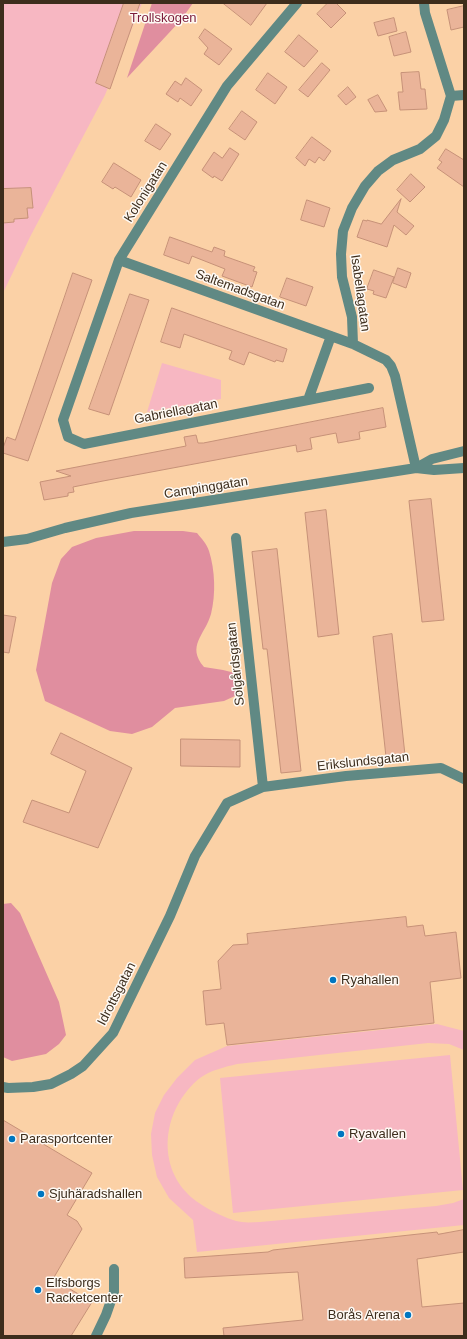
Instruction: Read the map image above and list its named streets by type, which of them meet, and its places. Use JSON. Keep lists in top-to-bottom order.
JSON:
{
  "streets": {
    "street": [
      "Kolonigatan",
      "Saltemadsgatan",
      "Isabellagatan",
      "Gabriellagatan",
      "Campinggatan",
      "Solgårdsgatan",
      "Erikslundsgatan",
      "Idrottsgatan"
    ]
  },
  "crossings": [
    ["Kolonigatan", "Saltemadsgatan"],
    ["Kolonigatan", "Gabriellagatan"],
    ["Saltemadsgatan", "Isabellagatan"],
    ["Isabellagatan", "Campinggatan"],
    ["Solgårdsgatan", "Erikslundsgatan"],
    ["Erikslundsgatan", "Idrottsgatan"]
  ],
  "parks": ["Trollskogen"],
  "places": [
    "Ryahallen",
    "Ryavallen",
    "Parasportcenter",
    "Sjuhäradshallen",
    "Elfsborgs Racketcenter",
    "Borås Arena"
  ]
}
